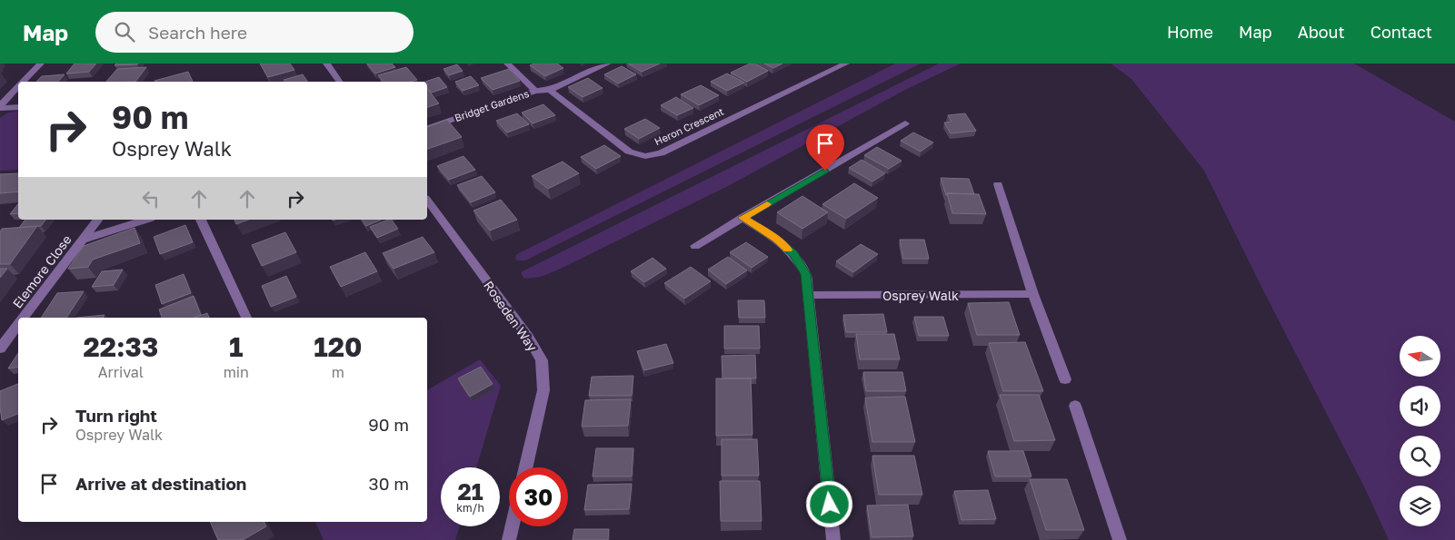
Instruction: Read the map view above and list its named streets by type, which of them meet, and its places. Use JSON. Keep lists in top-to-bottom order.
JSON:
{
  "streets": {
    "street": [
      "Bridget Gardens",
      "Heron Crescent",
      "Elemore Close",
      "Osprey Walk",
      "Roseden Way"
    ]
  },
  "crossings": [
    ["Bridget Gardens", "Heron Crescent"]
  ],
  "north": "left",
  "page": {
    "header": "Map",
    "search": "Search here",
    "nav": [
      "Home",
      "Map",
      "About",
      "Contact"
    ],
    "turn": ["90 m", "Osprey Walk"],
    "eta": [
      "22:33",
      "Arrival",
      "1",
      "min",
      "120",
      "m"
    ],
    "list": [
      {
        "name": "Turn right",
        "note": "Osprey Walk",
        "value": "90 m"
      },
      {
        "name": "Arrive at destination",
        "value": "30 m"
      }
    ],
    "speed": "21 km/h",
    "limit": "30"
  }
}
